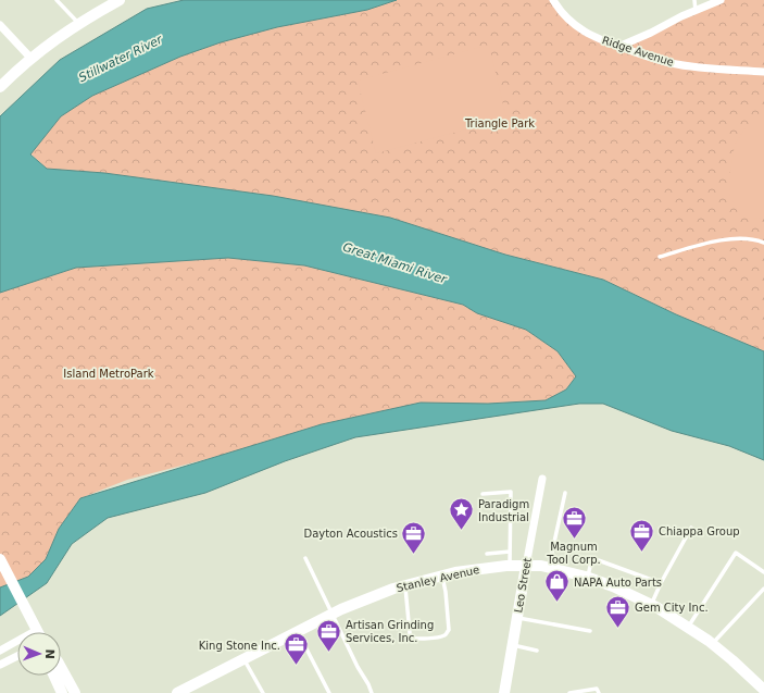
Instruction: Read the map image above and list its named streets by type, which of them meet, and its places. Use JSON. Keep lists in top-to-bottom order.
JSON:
{
  "streets": {
    "street": ["Ridge Avenue", "Stanley Avenue", "Leo Street"]
  },
  "crossings": [
    ["Stanley Avenue", "Leo Street"]
  ],
  "water": ["Stillwater River", "Great Miami River"],
  "parks": ["Triangle Park", "Island MetroPark"],
  "places": {
    "place": ["Paradigm Industrial"],
    "office": [
      "Magnum Tool Corp.",
      "Chiappa Group",
      "Dayton Acoustics",
      "Gem City Inc.",
      "Artisan Grinding Services, Inc.",
      "King Stone Inc."
    ],
    "shop": ["NAPA Auto Parts"]
  },
  "north": "right"
}
